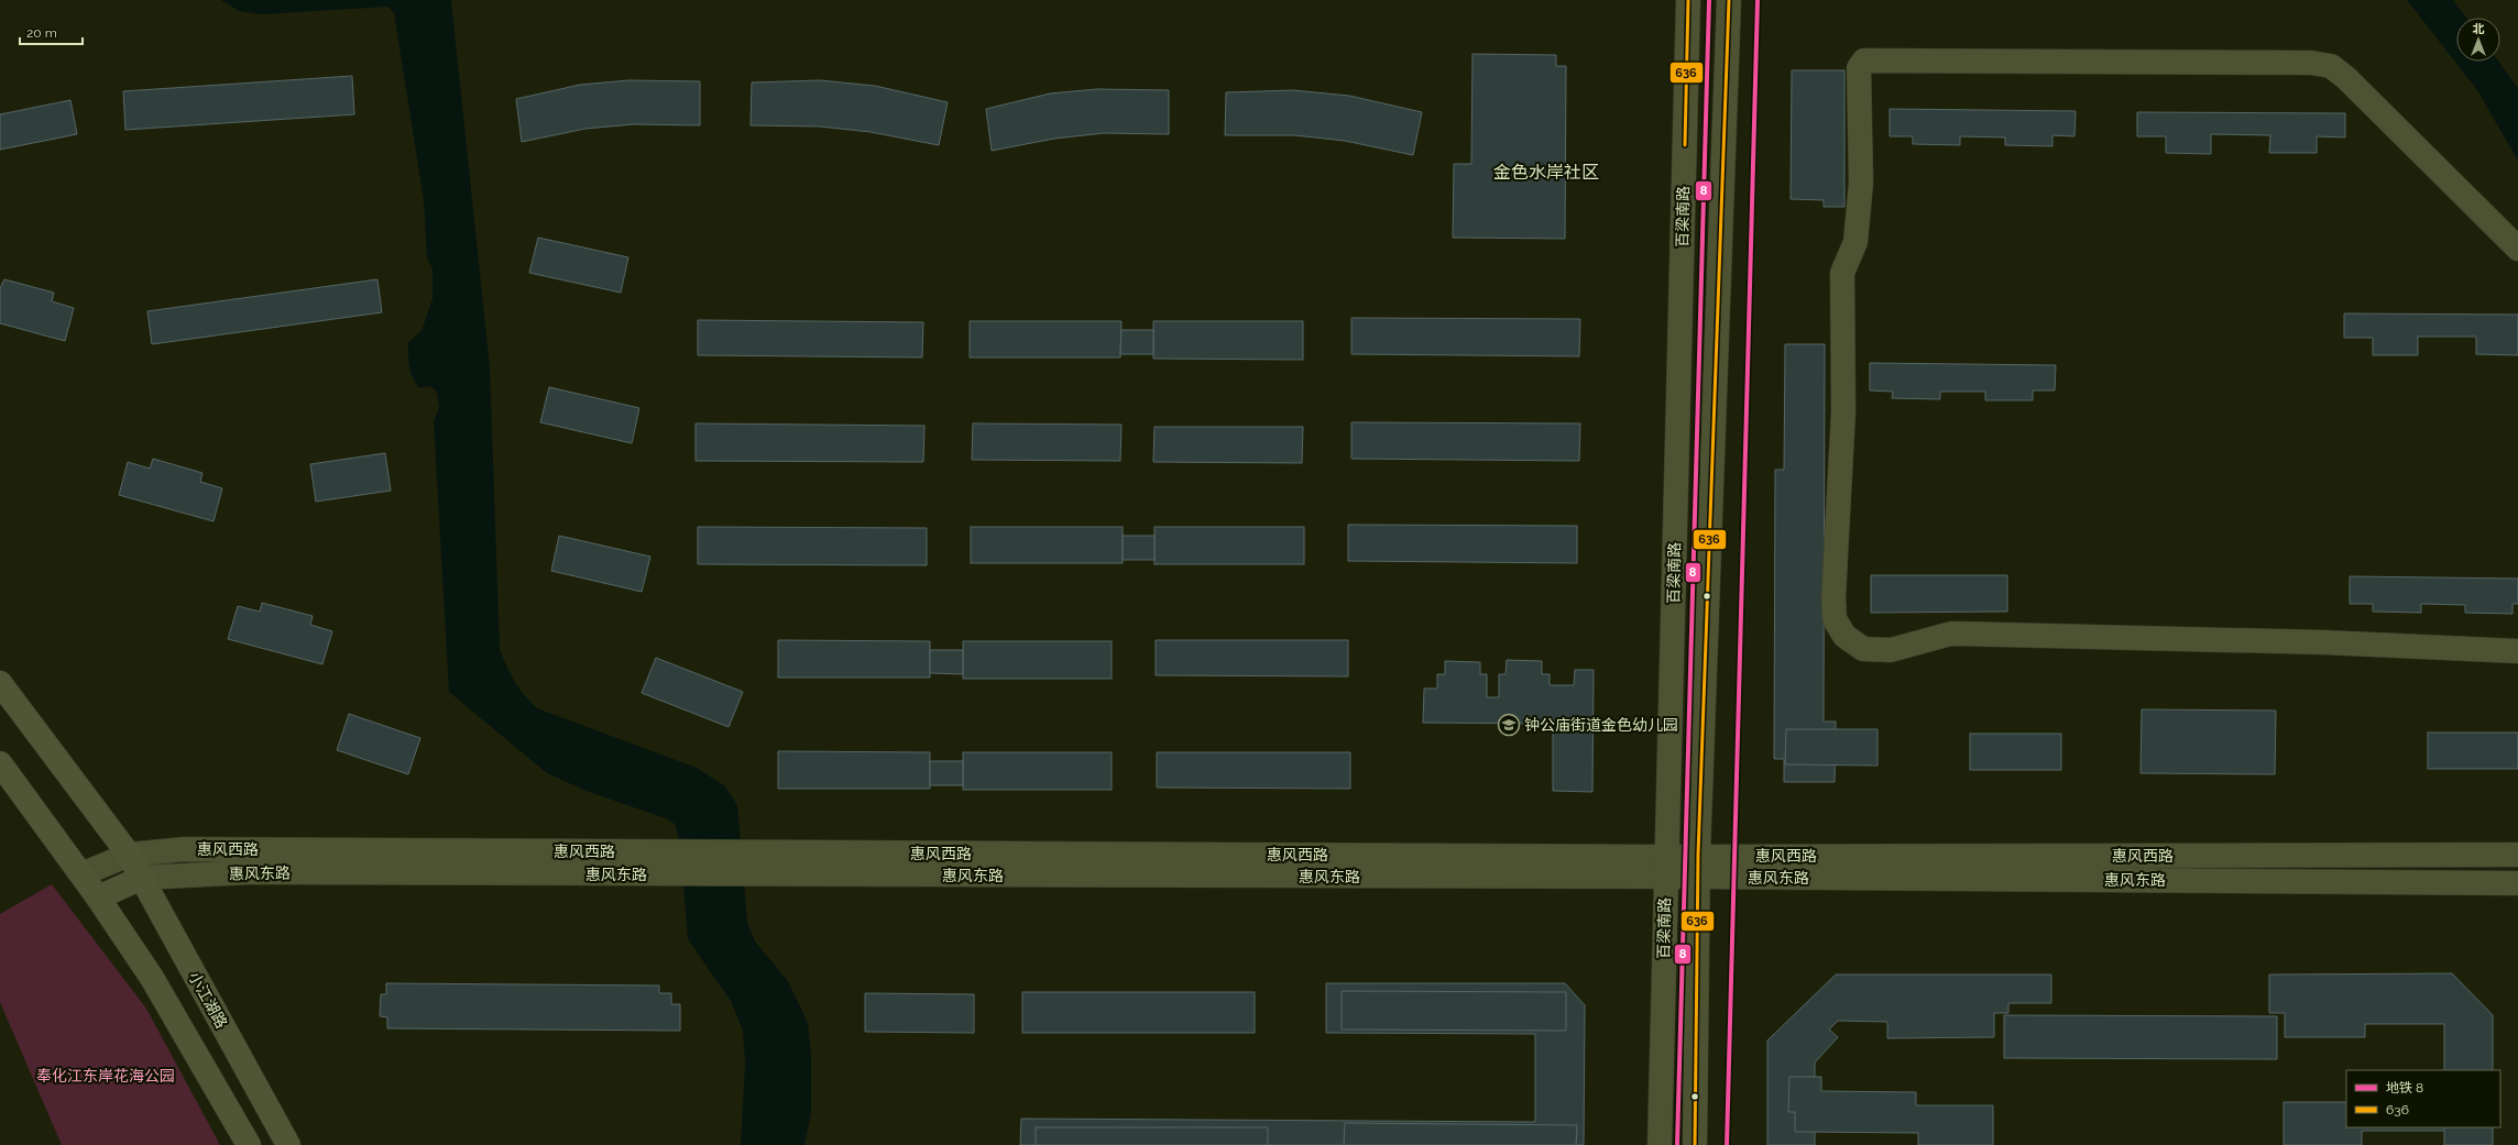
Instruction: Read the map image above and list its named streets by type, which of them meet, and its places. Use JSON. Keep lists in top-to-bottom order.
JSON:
{
  "streets": {
    "main road": ["小江湖路"],
    "street": ["百梁南路", "惠风西路", "惠风东路"]
  },
  "crossings": [
    ["百梁南路", "惠风西路"],
    ["百梁南路", "惠风东路"],
    ["惠风西路", "惠风东路"],
    ["惠风西路", "小江湖路"],
    ["惠风东路", "小江湖路"]
  ],
  "districts": ["金色水岸社区"],
  "parks": ["奉化江东岸花海公园"],
  "places": {
    "school or university": ["钟公庙街道金色幼儿园"]
  },
  "lines": ["metro line 8", "transit line 636"],
  "legend": ["地铁 8", "636"],
  "scale_bar": "20 m",
  "north": "top"
}
